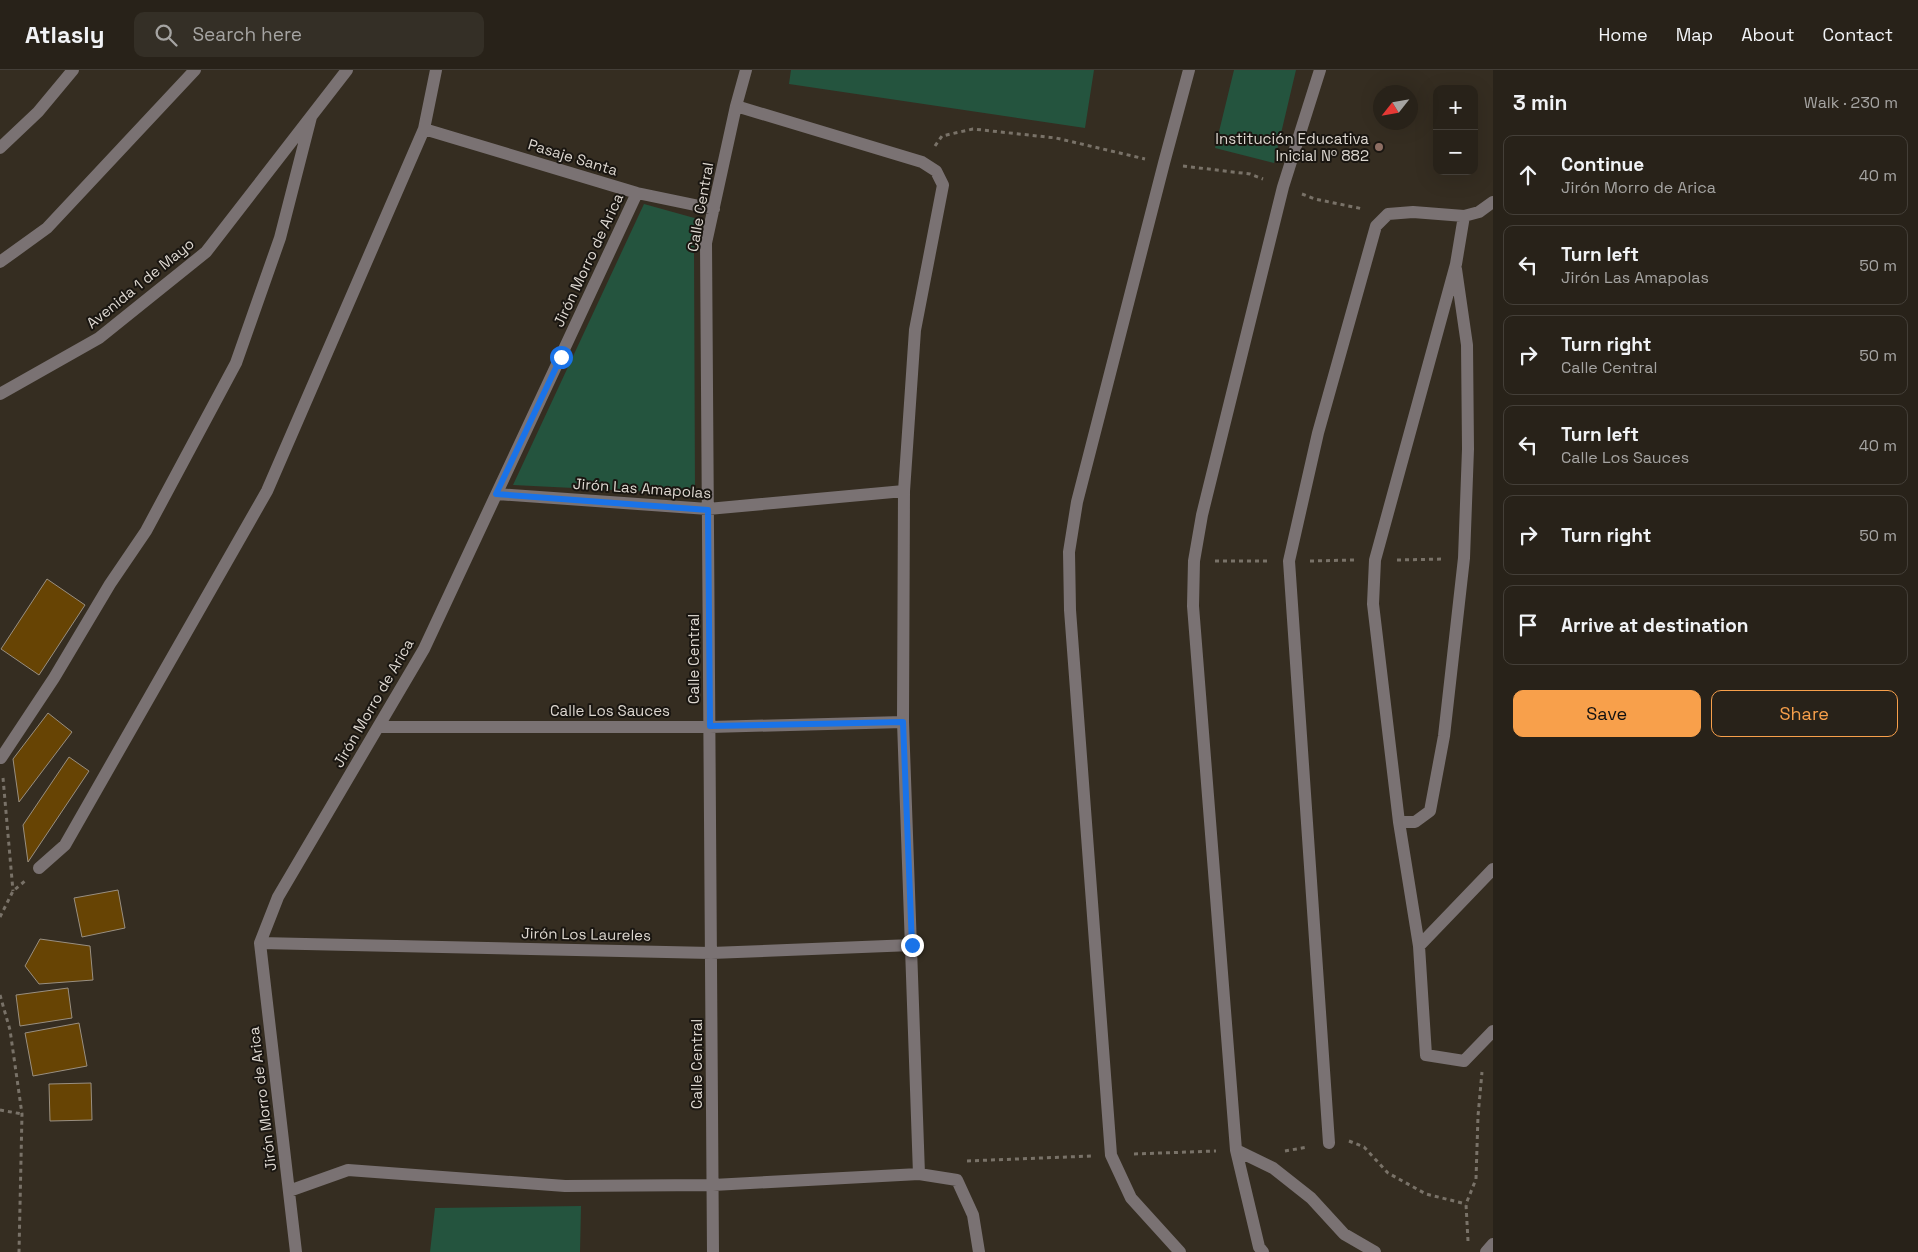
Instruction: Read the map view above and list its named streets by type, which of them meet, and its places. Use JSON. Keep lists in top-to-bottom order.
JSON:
{
  "streets": {
    "street": [
      "Pasaje Santa",
      "Calle Central",
      "Jirón Morro de Arica",
      "Avenida 1 de Mayo",
      "Jirón Las Amapolas",
      "Calle Los Sauces",
      "Jirón Los Laureles"
    ]
  },
  "crossings": [
    ["Pasaje Santa", "Calle Central"],
    ["Pasaje Santa", "Jirón Morro de Arica"],
    ["Calle Central", "Jirón Las Amapolas"],
    ["Calle Central", "Calle Los Sauces"],
    ["Calle Central", "Jirón Los Laureles"],
    ["Jirón Morro de Arica", "Jirón Las Amapolas"],
    ["Jirón Morro de Arica", "Calle Los Sauces"],
    ["Jirón Morro de Arica", "Jirón Los Laureles"]
  ],
  "places": ["Institución Educativa Inicial Nº 882"],
  "north": "bottom left",
  "page": {
    "header": "Atlasly",
    "search": "Search here",
    "nav": [
      "Home",
      "Map",
      "About",
      "Contact"
    ],
    "heading": ["3 min", "Walk · 230 m"],
    "map_buttons": ["+", "−"],
    "list": [
      ["Continue", "Jirón Morro de Arica", "40 m"],
      ["Turn left", "Jirón Las Amapolas", "50 m"],
      ["Turn right", "Calle Central", "50 m"],
      ["Turn left", "Calle Los Sauces", "40 m"],
      ["Turn right", "50 m"],
      "Arrive at destination"
    ],
    "buttons": ["Save", "Share"]
  }
}
